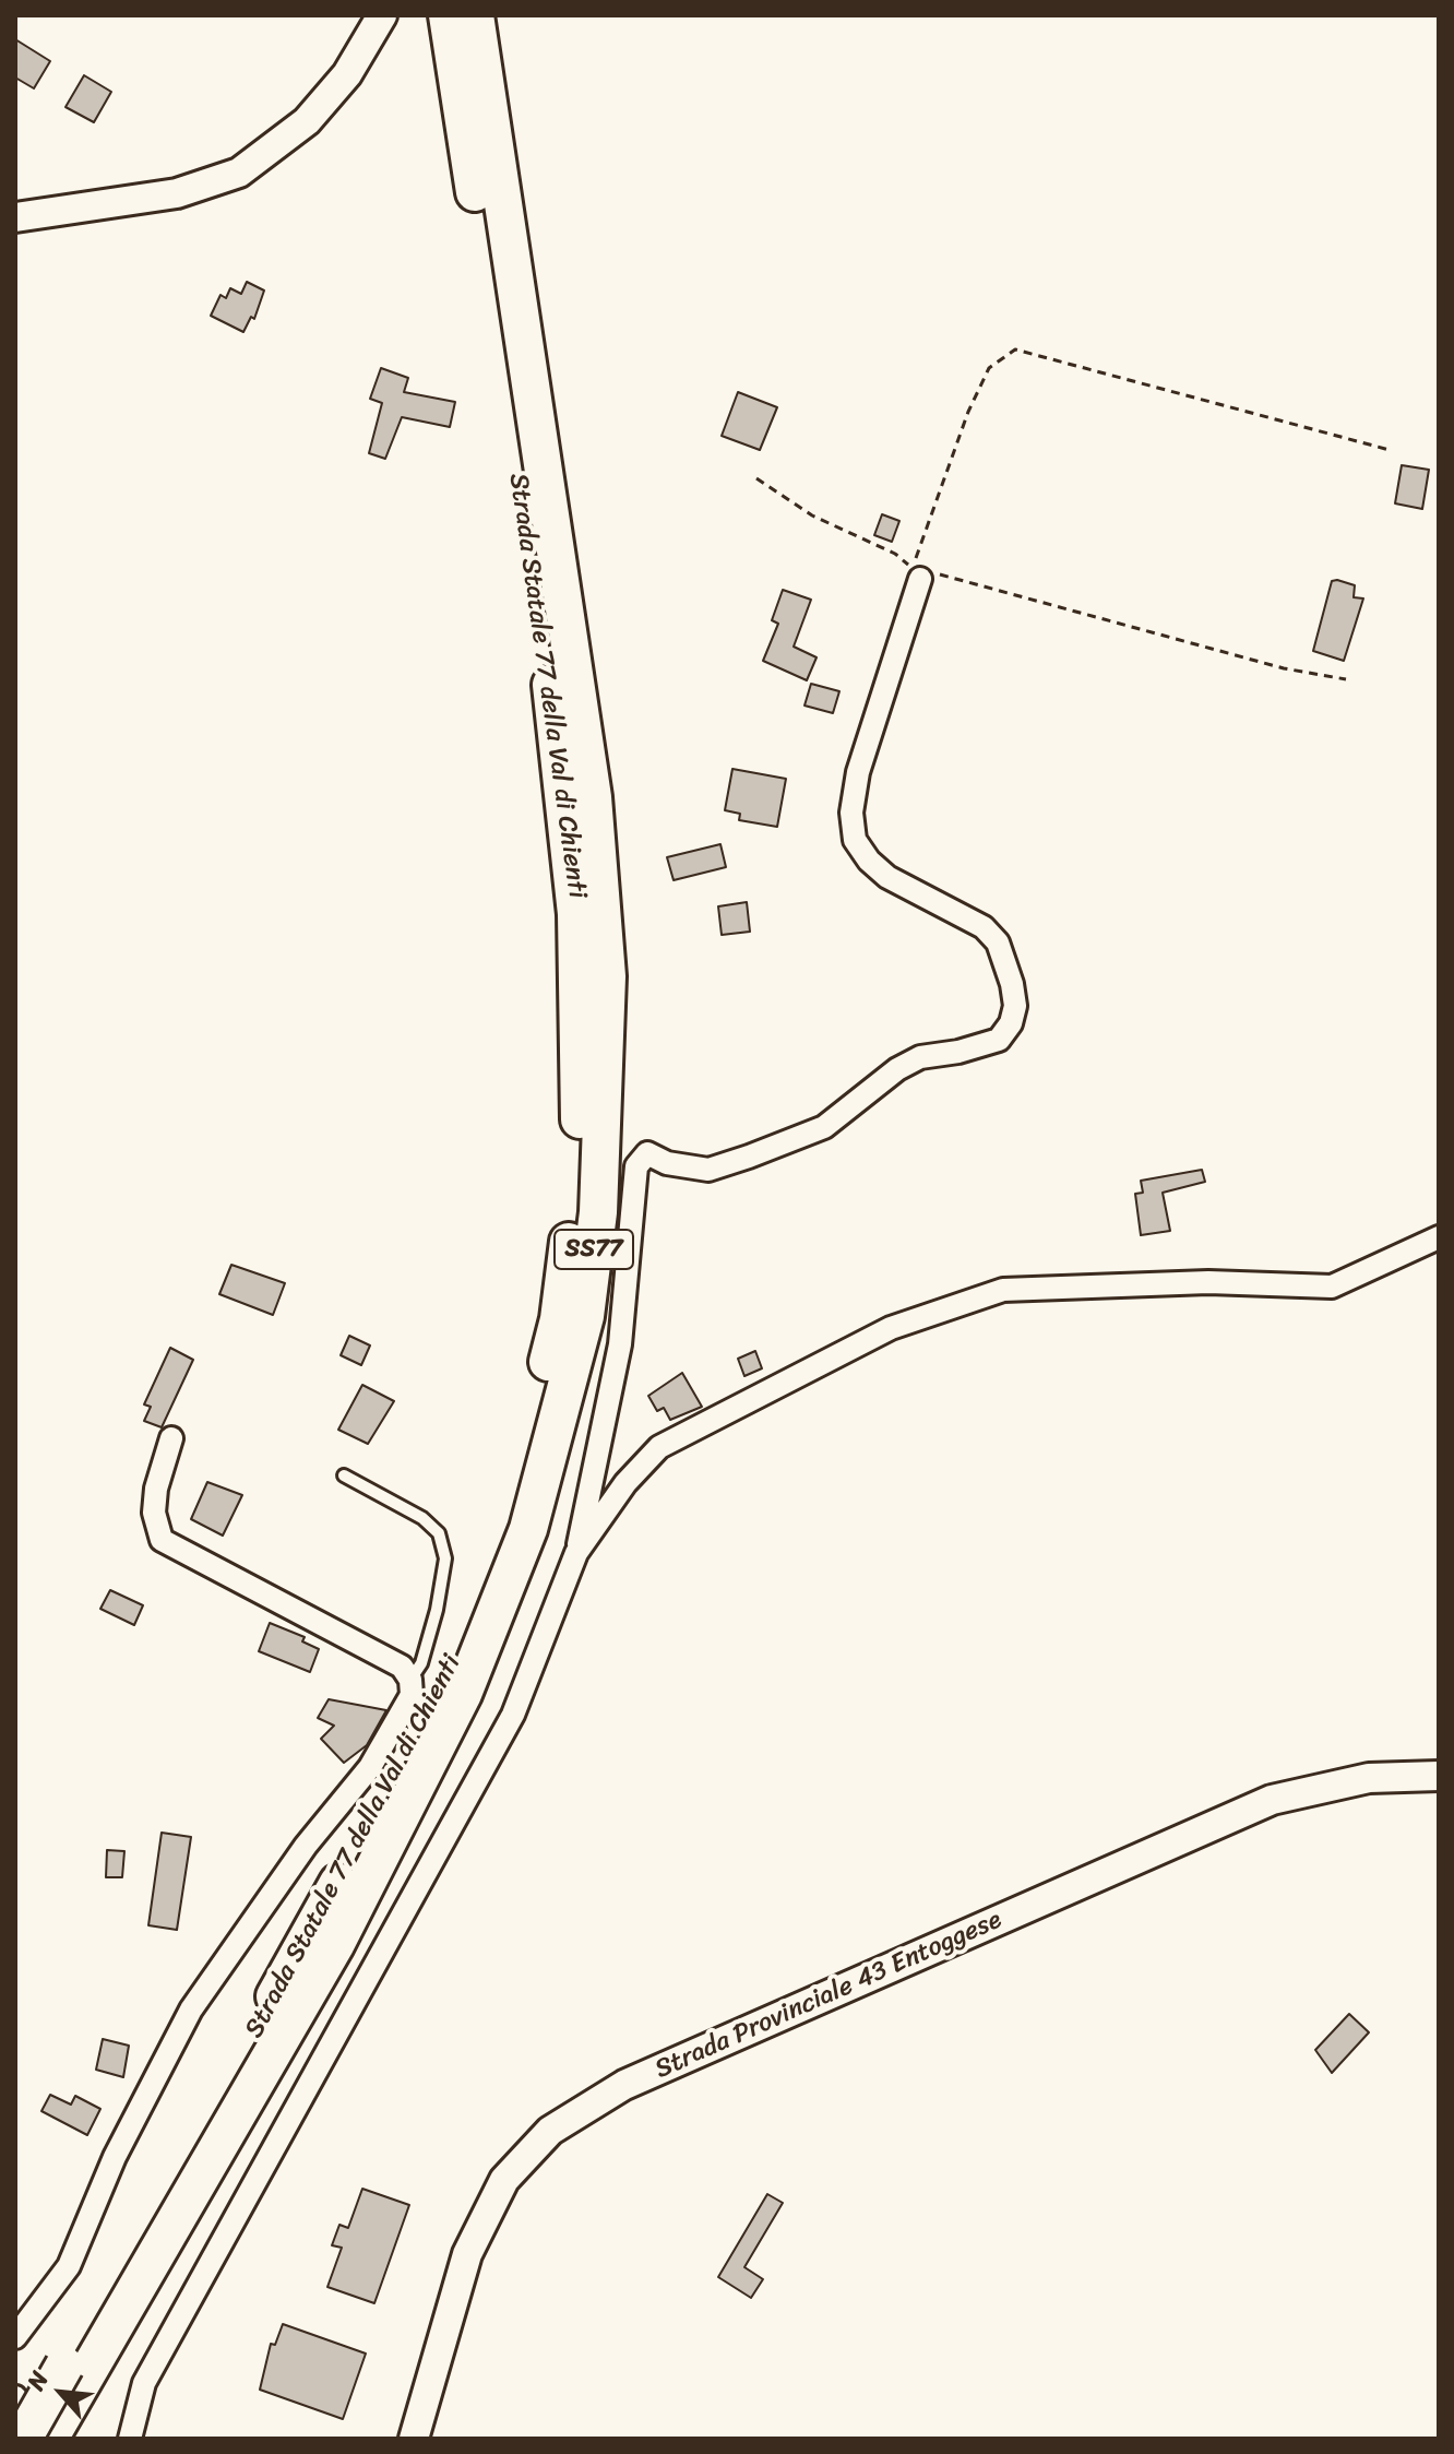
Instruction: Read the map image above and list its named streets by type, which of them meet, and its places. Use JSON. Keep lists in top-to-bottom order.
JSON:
{
  "streets": {
    "highway": ["Strada Statale 77 della Val di Chienti", "SS77"],
    "street": ["Strada Provinciale 43 Entoggese"]
  },
  "north": "top left"
}
